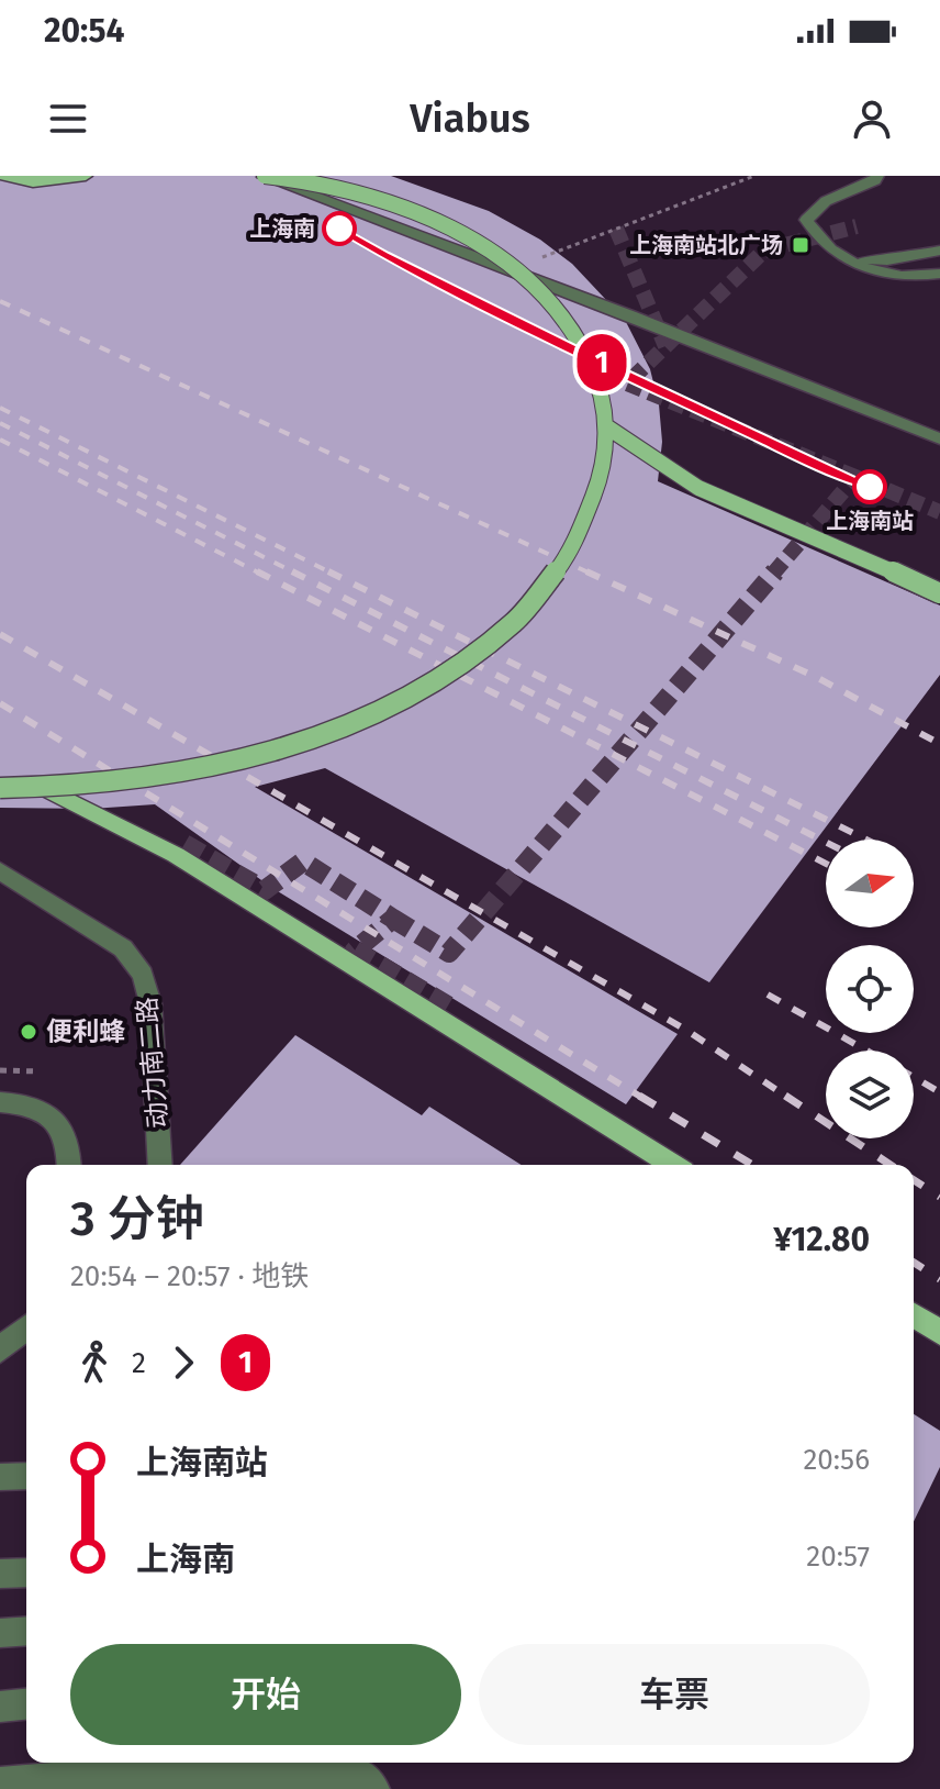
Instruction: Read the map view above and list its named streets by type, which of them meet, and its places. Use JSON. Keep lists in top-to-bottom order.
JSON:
{
  "streets": {
    "lane": ["动力南二路"]
  },
  "places": {
    "other": ["上海南", "上海南站", "便利蜂"],
    "transit": ["上海南站北广场"]
  },
  "lines": ["metro line 1"],
  "north": "right",
  "page": {
    "status": "20:54",
    "header": "Viabus",
    "on_map": "1",
    "heading": ["3 分钟", "20:54 – 20:57 · 地铁", "¥12.80"],
    "legs": ["2", "1"],
    "list": [
      {
        "name": "上海南站",
        "value": "20:56"
      },
      {
        "name": "上海南",
        "value": "20:57"
      }
    ],
    "buttons": ["开始", "车票"]
  }
}
